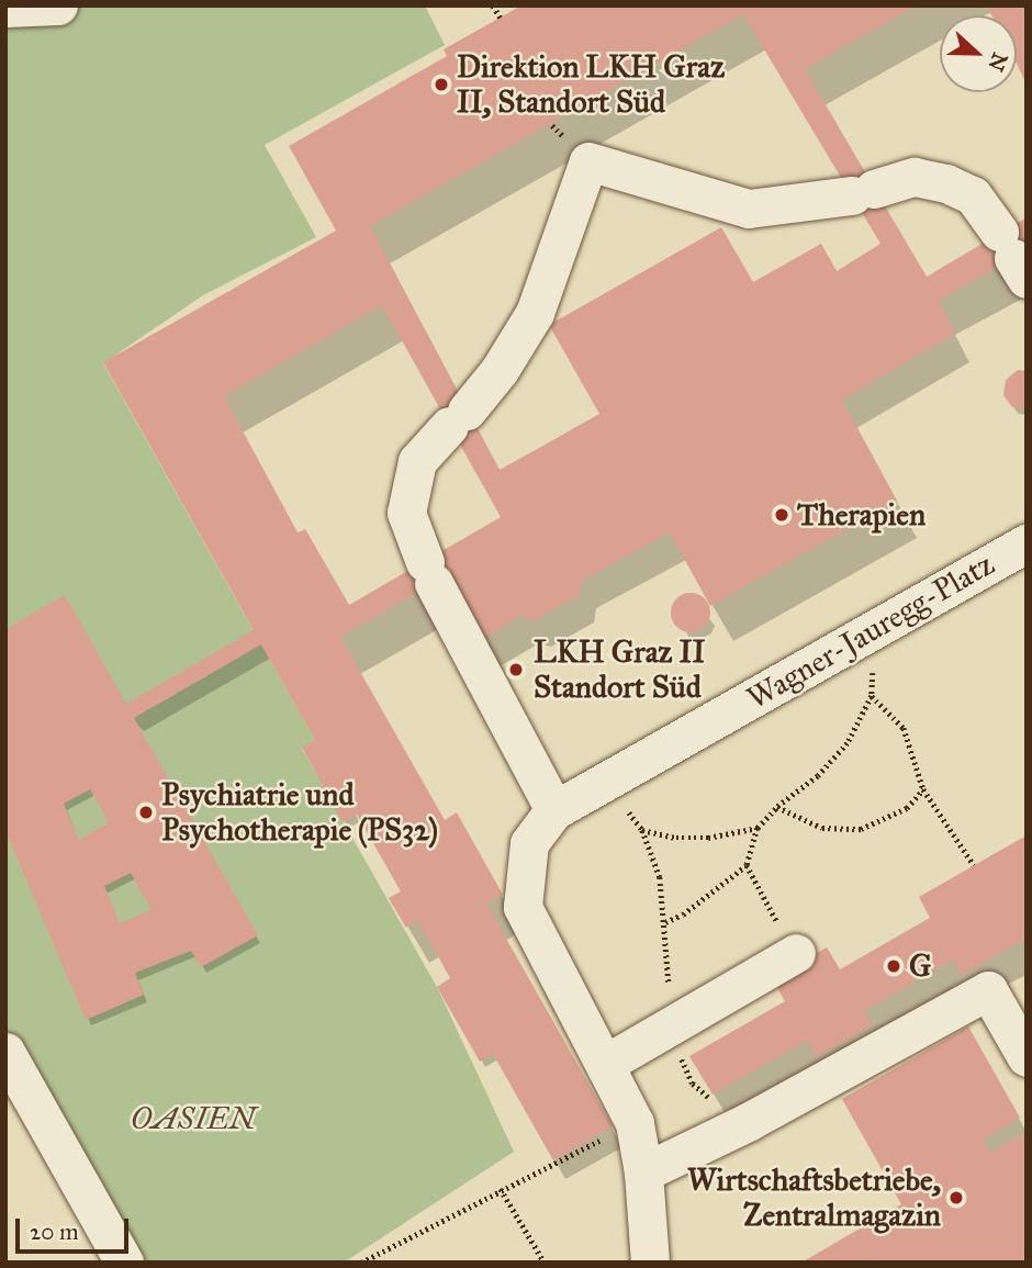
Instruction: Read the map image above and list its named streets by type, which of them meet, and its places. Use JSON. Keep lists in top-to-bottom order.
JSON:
{
  "streets": {
    "lane": ["Wagner-Jauregg-Platz"]
  },
  "parks": ["OASIEN"],
  "places": [
    "Direktion LKH Graz II, Standort Süd",
    "Therapien",
    "LKH Graz II Standort Süd",
    "Psychiatrie und Psychotherapie (PS32)",
    "G",
    "Wirtschaftsbetriebe, Zentralmagazin"
  ],
  "scale_bar": "20 m",
  "north": "right"
}
